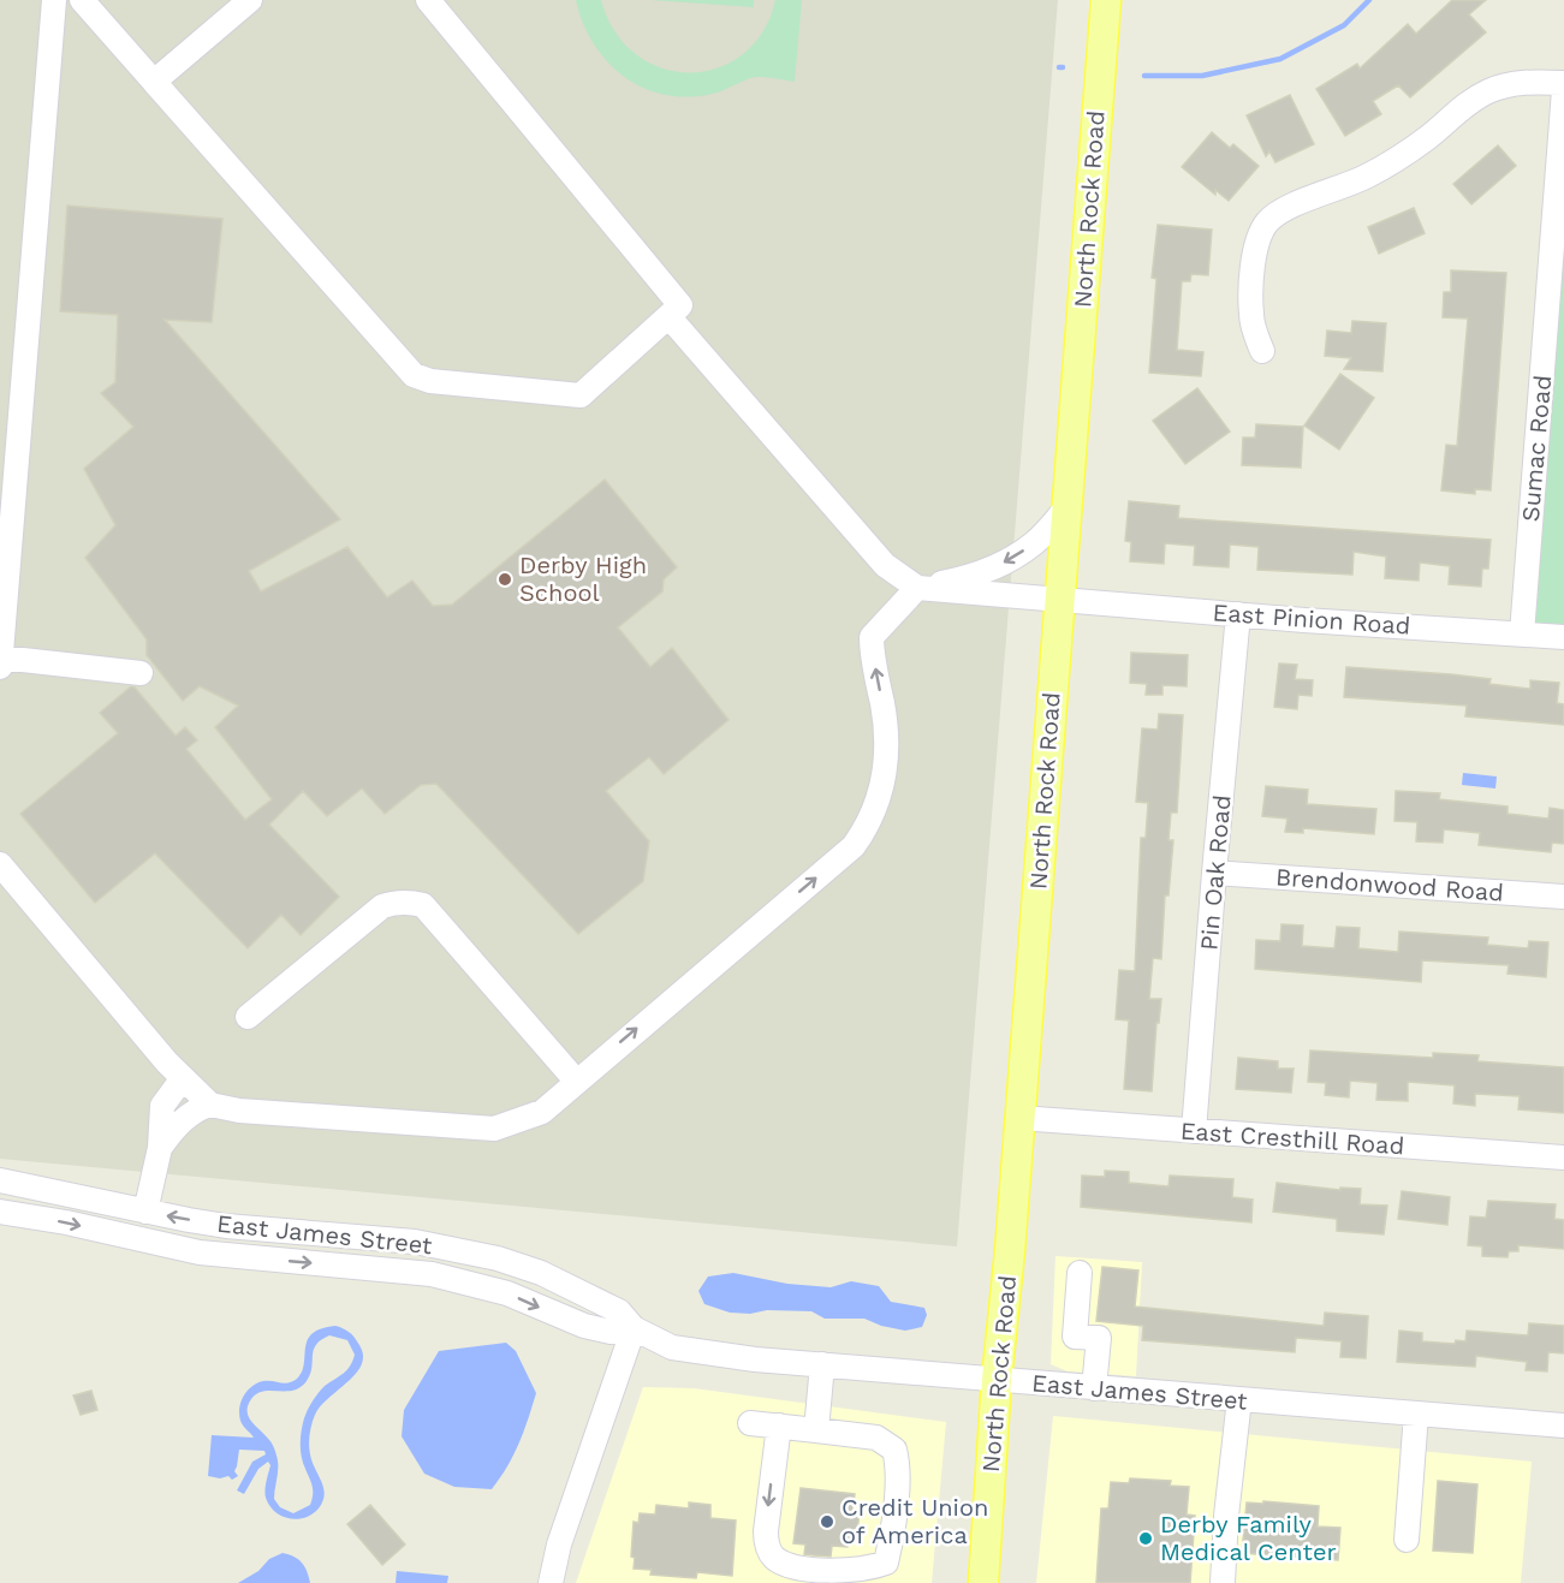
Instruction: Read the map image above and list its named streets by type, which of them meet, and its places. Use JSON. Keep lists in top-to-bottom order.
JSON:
{
  "streets": {
    "main road": ["North Rock Road"],
    "street": [
      "Sumac Road",
      "East Pinion Road",
      "Pin Oak Road",
      "Brendonwood Road",
      "East Cresthill Road",
      "East James Street"
    ]
  },
  "crossings": [
    ["North Rock Road", "East Pinion Road"],
    ["North Rock Road", "East Cresthill Road"],
    ["North Rock Road", "East James Street"],
    ["Sumac Road", "East Pinion Road"],
    ["East Pinion Road", "Pin Oak Road"],
    ["Pin Oak Road", "Brendonwood Road"],
    ["Pin Oak Road", "East Cresthill Road"]
  ],
  "places": ["Derby High School", "Credit Union of America", "Derby Family Medical Center"]
}
